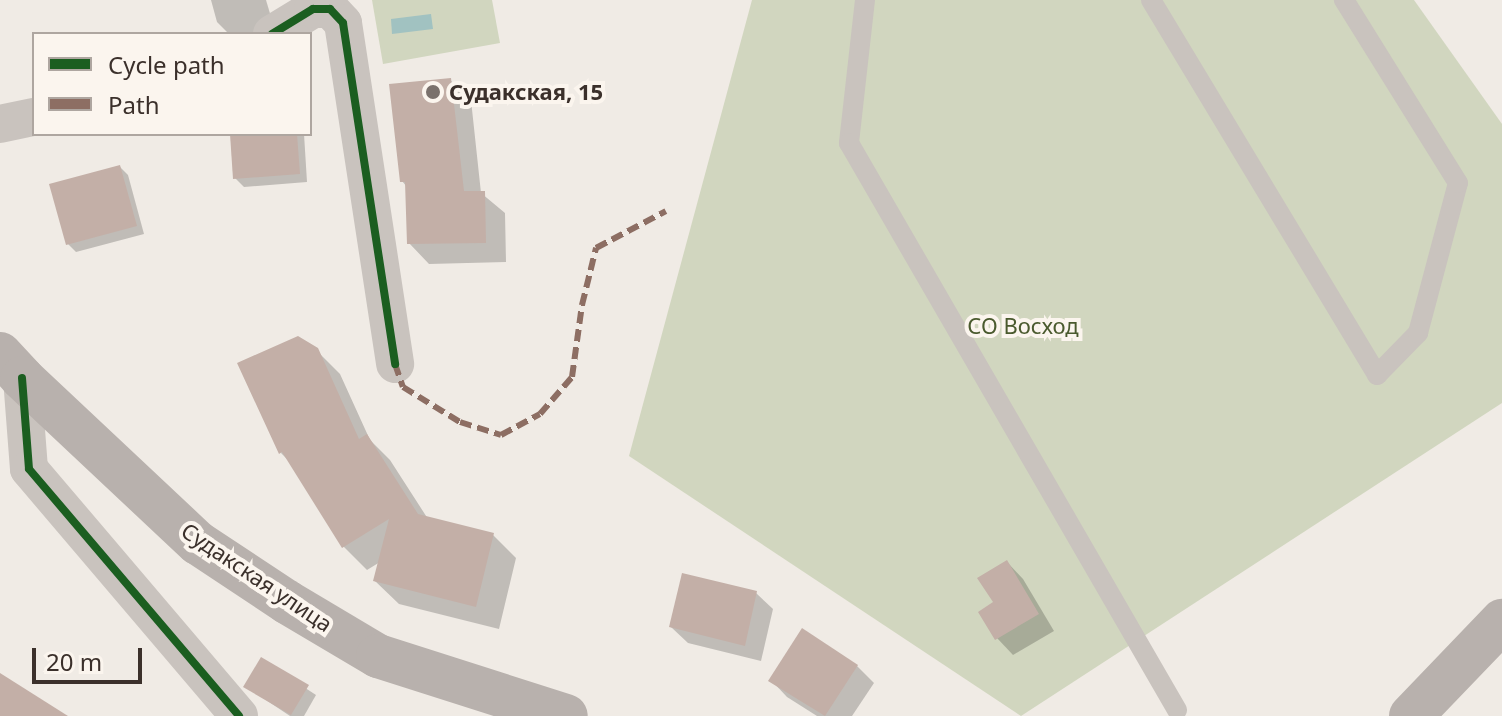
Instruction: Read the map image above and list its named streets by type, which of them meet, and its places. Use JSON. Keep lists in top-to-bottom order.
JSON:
{
  "streets": {
    "main road": ["Судакская улица"]
  },
  "parks": ["СО Восход"],
  "places": ["Судакская, 15"],
  "legend": ["Cycle path", "Path"],
  "scale_bar": "20 m"
}
